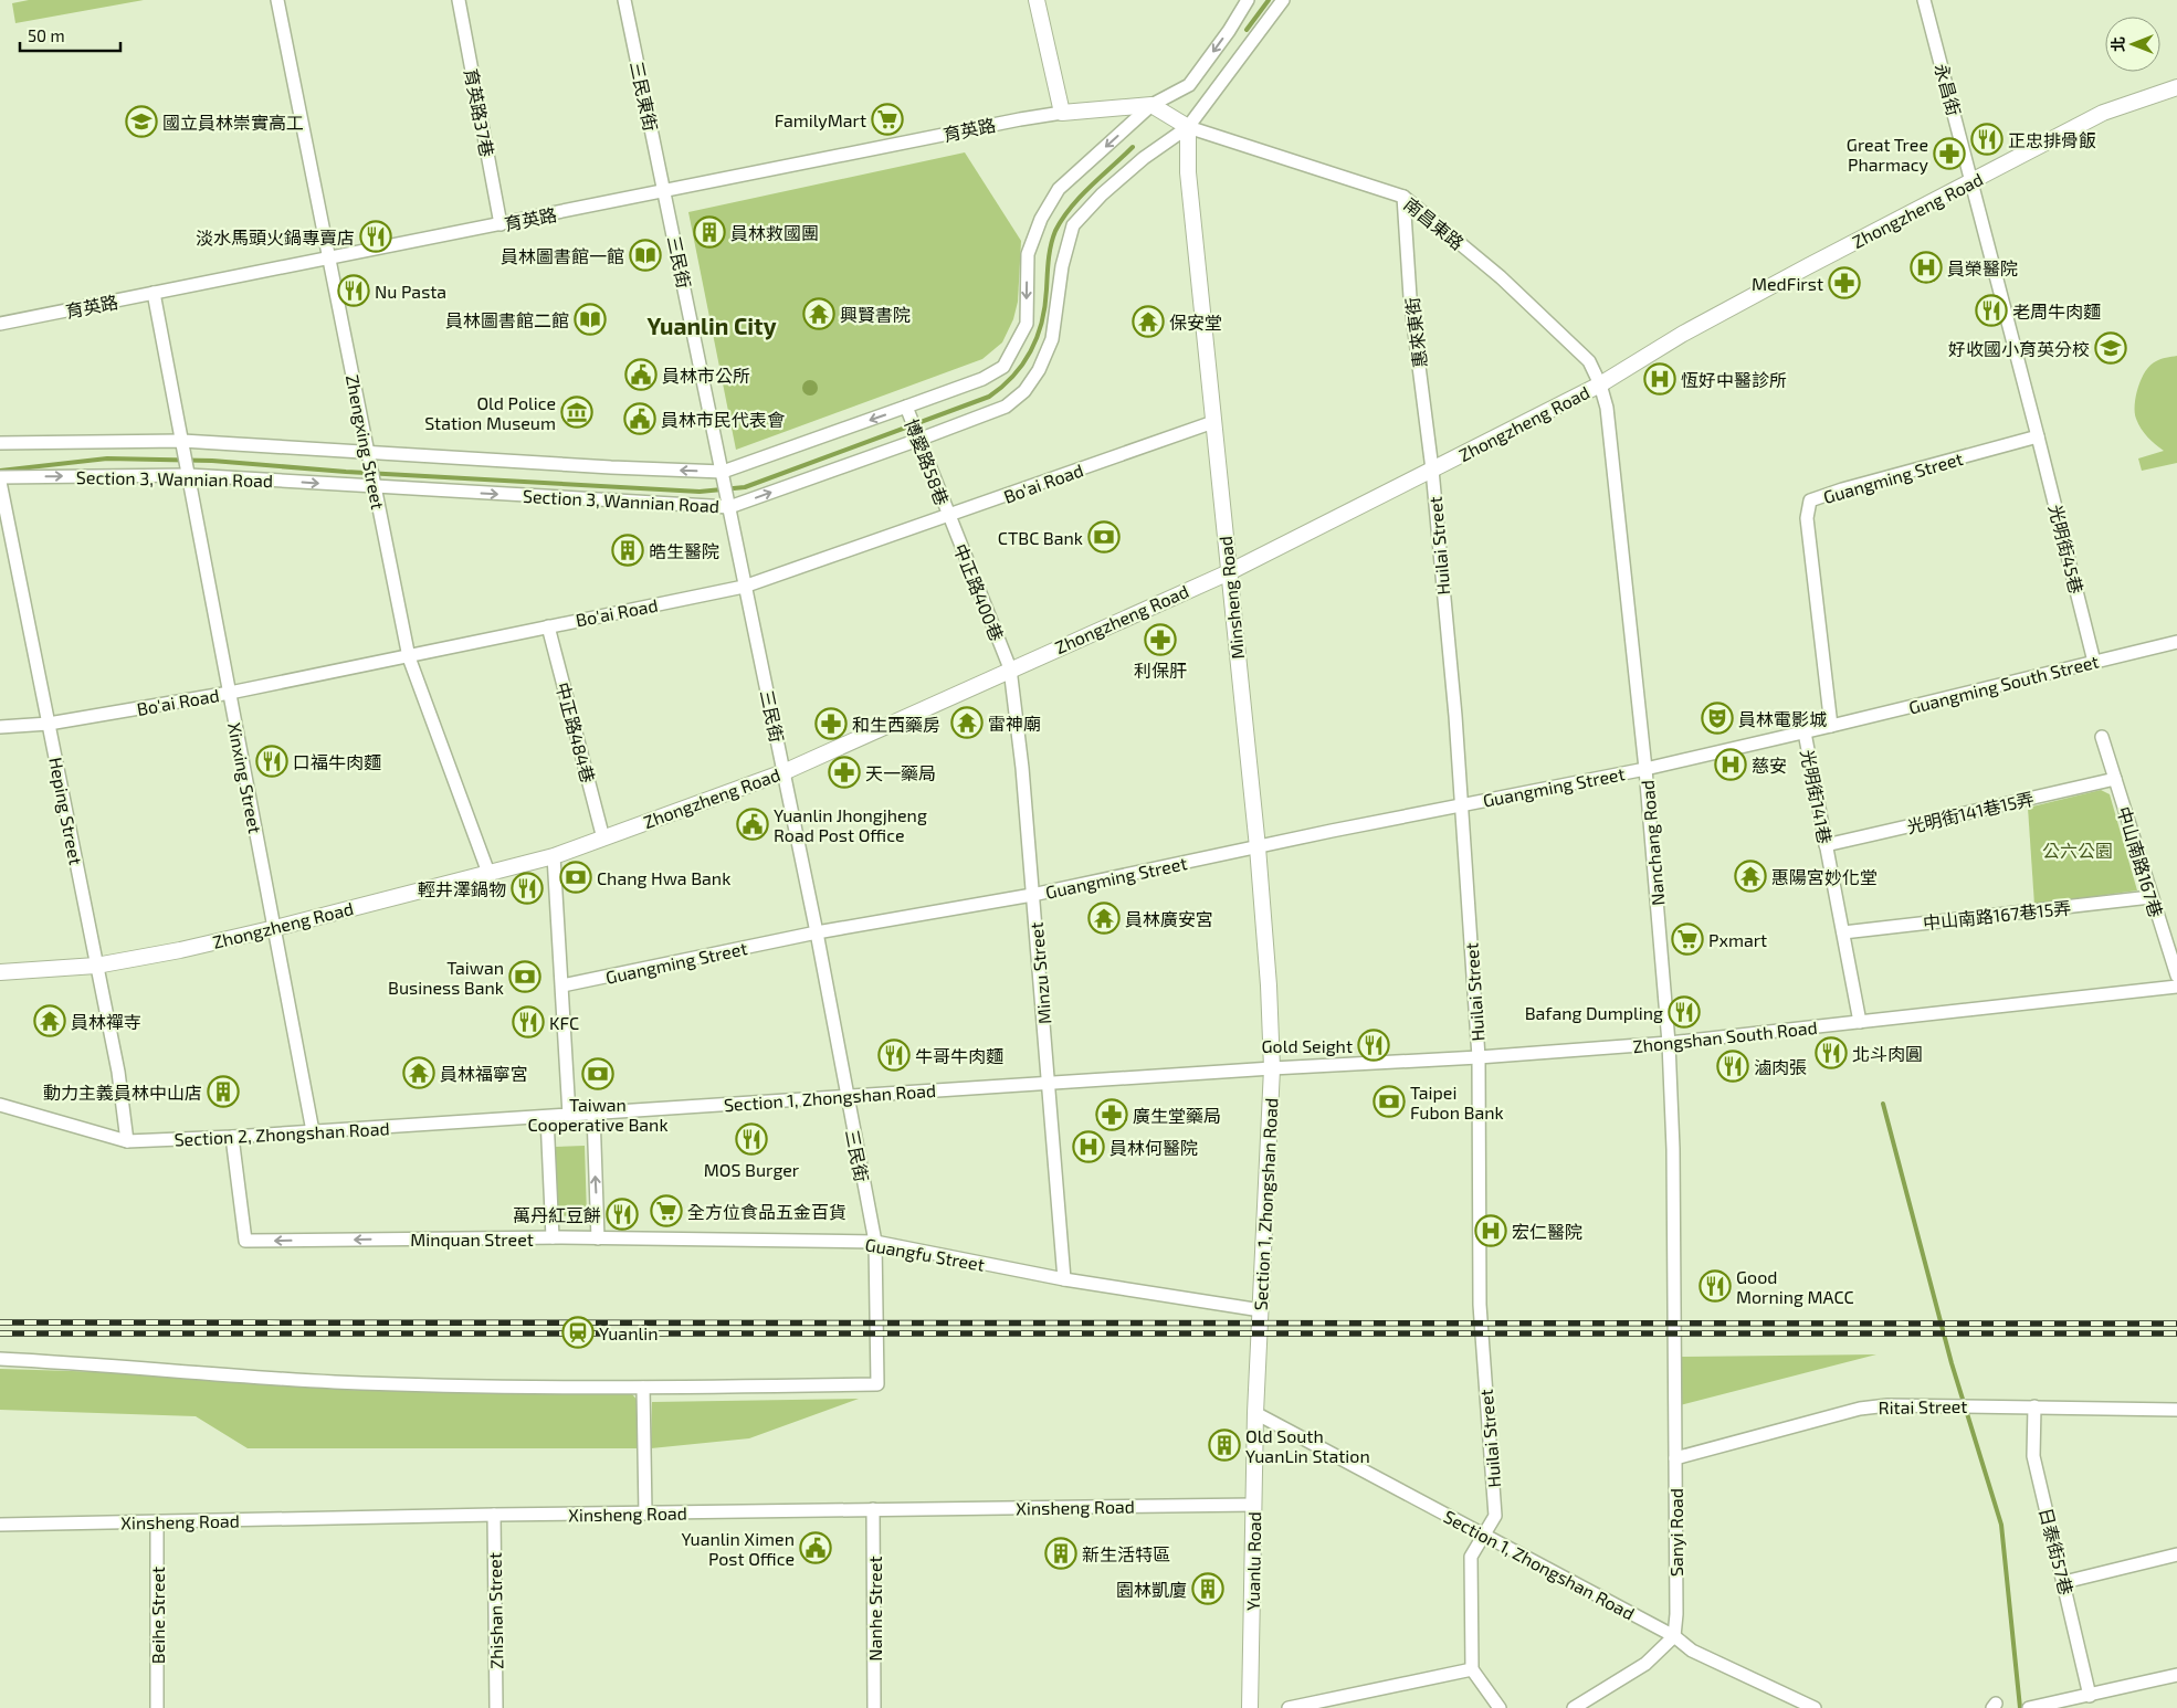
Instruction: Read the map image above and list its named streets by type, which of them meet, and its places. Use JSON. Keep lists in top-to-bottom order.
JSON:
{
  "streets": {
    "street": [
      "永昌街",
      "三民東街",
      "育英路37巷",
      "育英路",
      "Zhongzheng Road",
      "南昌東路",
      "三民街",
      "惠來東街",
      "Zhengxing Street",
      "博愛路58巷",
      "Guangming Street",
      "Section 3, Wannian Road",
      "Bo'ai Road",
      "Huilai Street",
      "光明街45巷",
      "中正路400巷",
      "Minsheng Road",
      "Guangming South Street",
      "中正路484巷",
      "Xinxing Street",
      "光明街141巷",
      "Heping Street",
      "光明街141巷15弄",
      "Nanchang Road",
      "中山南路167巷",
      "中山南路167巷15弄",
      "Minzu Street",
      "Zhongshan South Road",
      "Section 1, Zhongshan Road",
      "Section 2, Zhongshan Road",
      "Minquan Street",
      "Guangfu Street",
      "Ritai Street",
      "Xinsheng Road",
      "Sanyi Road",
      "日泰街57巷",
      "Yuanlu Road",
      "Nanhe Street",
      "Zhishan Street",
      "Beihe Street"
    ]
  },
  "crossings": [
    ["永昌街", "Zhongzheng Road"],
    ["三民東街", "育英路"],
    ["三民東街", "三民街"],
    ["育英路37巷", "育英路"],
    ["育英路", "三民街"],
    ["育英路", "Zhengxing Street"],
    ["育英路", "Xinxing Street"],
    ["Zhongzheng Road", "南昌東路"],
    ["Zhongzheng Road", "三民街"],
    ["Zhongzheng Road", "惠來東街"],
    ["Zhongzheng Road", "Zhengxing Street"],
    ["Zhongzheng Road", "Huilai Street"],
    ["Zhongzheng Road", "中正路400巷"],
    ["Zhongzheng Road", "Minsheng Road"],
    ["Zhongzheng Road", "中正路484巷"],
    ["Zhongzheng Road", "Xinxing Street"],
    ["Zhongzheng Road", "Heping Street"],
    ["Zhongzheng Road", "Nanchang Road"],
    ["Zhongzheng Road", "Minzu Street"],
    ["南昌東路", "惠來東街"],
    ["南昌東路", "Section 3, Wannian Road"],
    ["南昌東路", "Minsheng Road"],
    ["南昌東路", "Nanchang Road"],
    ["三民街", "Guangming Street"],
    ["三民街", "Section 3, Wannian Road"],
    ["三民街", "Bo'ai Road"],
    ["三民街", "Section 1, Zhongshan Road"],
    ["三民街", "Guangfu Street"],
    ["惠來東街", "Huilai Street"],
    ["Zhengxing Street", "Section 3, Wannian Road"],
    ["Zhengxing Street", "Bo'ai Road"],
    ["博愛路58巷", "Section 3, Wannian Road"],
    ["博愛路58巷", "Bo'ai Road"],
    ["博愛路58巷", "中正路400巷"],
    ["Guangming Street", "Huilai Street"],
    ["Guangming Street", "光明街45巷"],
    ["Guangming Street", "Minsheng Road"],
    ["Guangming Street", "Guangming South Street"],
    ["Guangming Street", "光明街141巷"],
    ["Guangming Street", "Nanchang Road"],
    ["Guangming Street", "Minzu Street"],
    ["Section 3, Wannian Road", "Minsheng Road"],
    ["Section 3, Wannian Road", "Xinxing Street"],
    ["Bo'ai Road", "中正路400巷"],
    ["Bo'ai Road", "Minsheng Road"],
    ["Bo'ai Road", "中正路484巷"],
    ["Bo'ai Road", "Xinxing Street"],
    ["Bo'ai Road", "Heping Street"],
    ["Huilai Street", "Zhongshan South Road"],
    ["Huilai Street", "Section 1, Zhongshan Road"],
    ["光明街45巷", "Guangming South Street"],
    ["中正路400巷", "Minzu Street"],
    ["Minsheng Road", "Zhongshan South Road"],
    ["Minsheng Road", "Section 1, Zhongshan Road"],
    ["Xinxing Street", "Section 2, Zhongshan Road"],
    ["光明街141巷", "光明街141巷15弄"],
    ["光明街141巷", "中山南路167巷15弄"],
    ["光明街141巷", "Zhongshan South Road"],
    ["Heping Street", "Section 2, Zhongshan Road"],
    ["光明街141巷15弄", "中山南路167巷"],
    ["Nanchang Road", "Zhongshan South Road"],
    ["Nanchang Road", "Sanyi Road"],
    ["中山南路167巷", "中山南路167巷15弄"],
    ["Minzu Street", "Section 1, Zhongshan Road"],
    ["Minzu Street", "Guangfu Street"],
    ["Zhongshan South Road", "Section 1, Zhongshan Road"],
    ["Section 1, Zhongshan Road", "Section 2, Zhongshan Road"],
    ["Section 1, Zhongshan Road", "Guangfu Street"],
    ["Section 1, Zhongshan Road", "Sanyi Road"],
    ["Section 1, Zhongshan Road", "Yuanlu Road"],
    ["Section 2, Zhongshan Road", "Minquan Street"],
    ["Minquan Street", "Guangfu Street"],
    ["Ritai Street", "Sanyi Road"],
    ["Ritai Street", "日泰街57巷"],
    ["Xinsheng Road", "Yuanlu Road"],
    ["Xinsheng Road", "Nanhe Street"],
    ["Xinsheng Road", "Zhishan Street"],
    ["Xinsheng Road", "Beihe Street"]
  ],
  "one_way": ["Minquan Street"],
  "districts": ["Yuanlin City"],
  "parks": ["公六公園"],
  "places": {
    "supermarket": ["FamilyMart", "Pxmart", "全方位食品五金百貨"],
    "school or university": ["國立員林崇實高工", "好收國小育英分校"],
    "restaurant": [
      "正忠排骨飯",
      "淡水馬頭火鍋專賣店",
      "Nu Pasta",
      "老周牛肉麵",
      "口福牛肉麵",
      "輕井澤鍋物",
      "Bafang Dumpling",
      "KFC",
      "Gold Seight",
      "北斗肉圓",
      "牛哥牛肉麵",
      "滷肉張",
      "MOS Burger",
      "萬丹紅豆餅",
      "Good Morning MACC"
    ],
    "pharmacy": [
      "Great Tree Pharmacy",
      "MedFirst",
      "利保肝",
      "和生西藥房",
      "天一藥局",
      "廣生堂藥局"
    ],
    "building": [
      "員林救國團",
      "皓生醫院",
      "動力主義員林中山店",
      "Old South YuanLin Station",
      "新生活特區",
      "園林凱廈"
    ],
    "library": ["員林圖書館一館", "員林圖書館二館"],
    "hospital": [
      "員榮醫院",
      "恆好中醫診所",
      "慈安",
      "員林何醫院",
      "宏仁醫院"
    ],
    "temple": [
      "興賢書院",
      "保安堂",
      "雷神廟",
      "惠陽宮妙化堂",
      "員林廣安宮",
      "員林禪寺",
      "員林福寧宮"
    ],
    "public building": [
      "員林市公所",
      "員林市民代表會",
      "Yuanlin Jhongjheng Road Post Office",
      "Yuanlin Ximen Post Office"
    ],
    "museum": ["Old Police Station Museum"],
    "bank": [
      "CTBC Bank",
      "Chang Hwa Bank",
      "Taiwan Business Bank",
      "Taiwan Cooperative Bank",
      "Taipei Fubon Bank"
    ],
    "theatre": ["員林電影城"],
    "station": ["Yuanlin"]
  },
  "scale_bar": "50 m",
  "north": "left"
}
